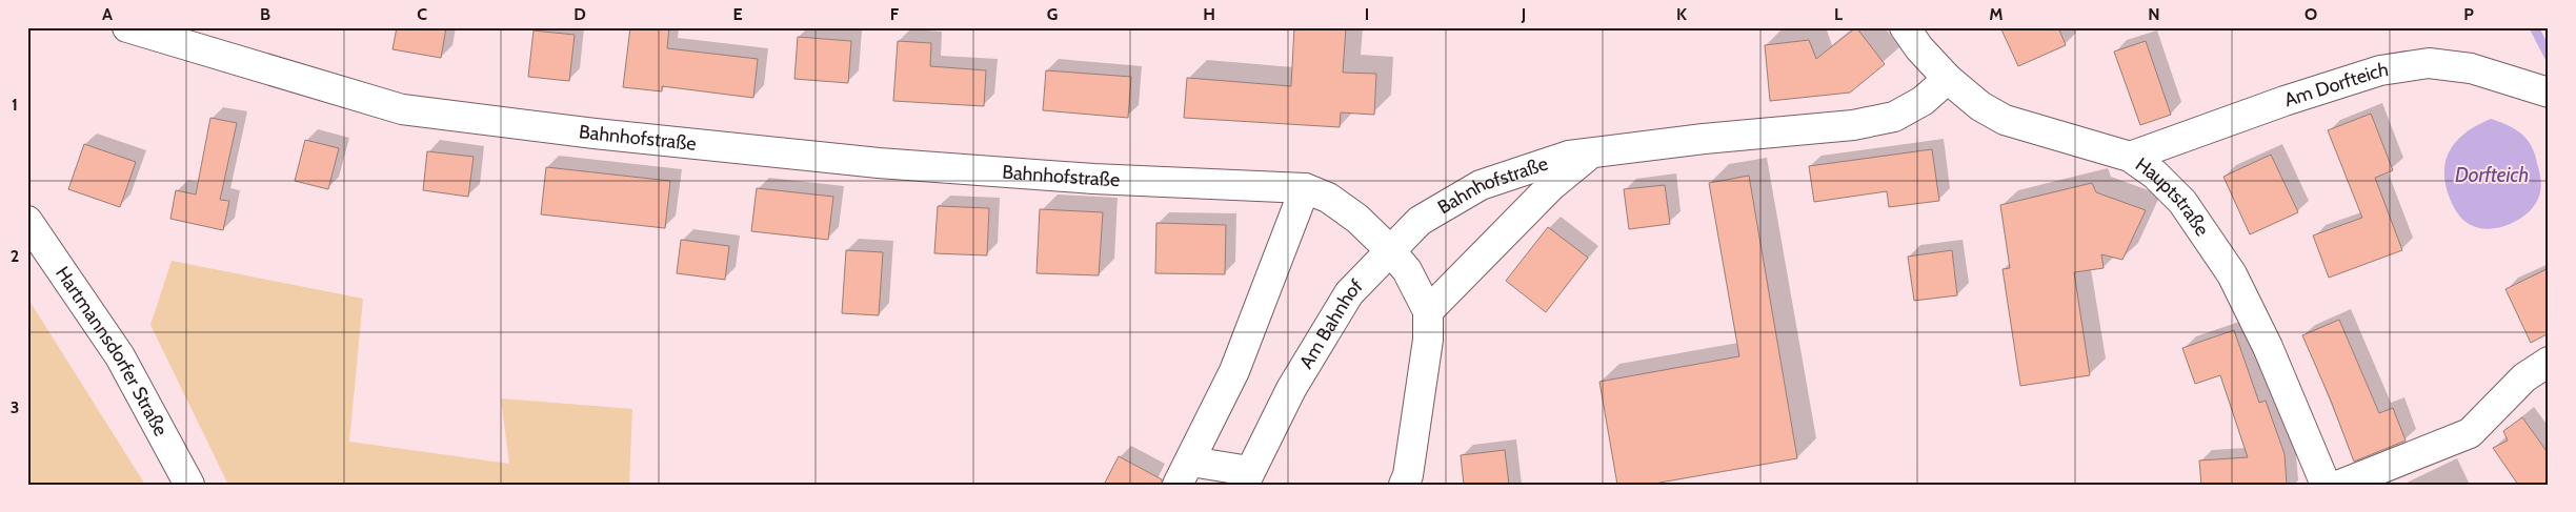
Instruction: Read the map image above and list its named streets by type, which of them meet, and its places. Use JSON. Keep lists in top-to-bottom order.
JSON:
{
  "streets": {
    "street": [
      "Am Dorfteich",
      "Bahnhofstraße",
      "Hauptstraße",
      "Am Bahnhof",
      "Hartmannsdorfer Straße"
    ]
  },
  "crossings": [
    ["Am Dorfteich", "Hauptstraße"],
    ["Bahnhofstraße", "Hauptstraße"],
    ["Bahnhofstraße", "Am Bahnhof"]
  ],
  "water": ["Dorfteich"],
  "grid": {
    "columns": [
      "A",
      "B",
      "C",
      "D",
      "E",
      "F",
      "G",
      "H",
      "I",
      "J",
      "K",
      "L",
      "M",
      "N",
      "O",
      "P"
    ],
    "rows": ["1", "2", "3"]
  }
}
